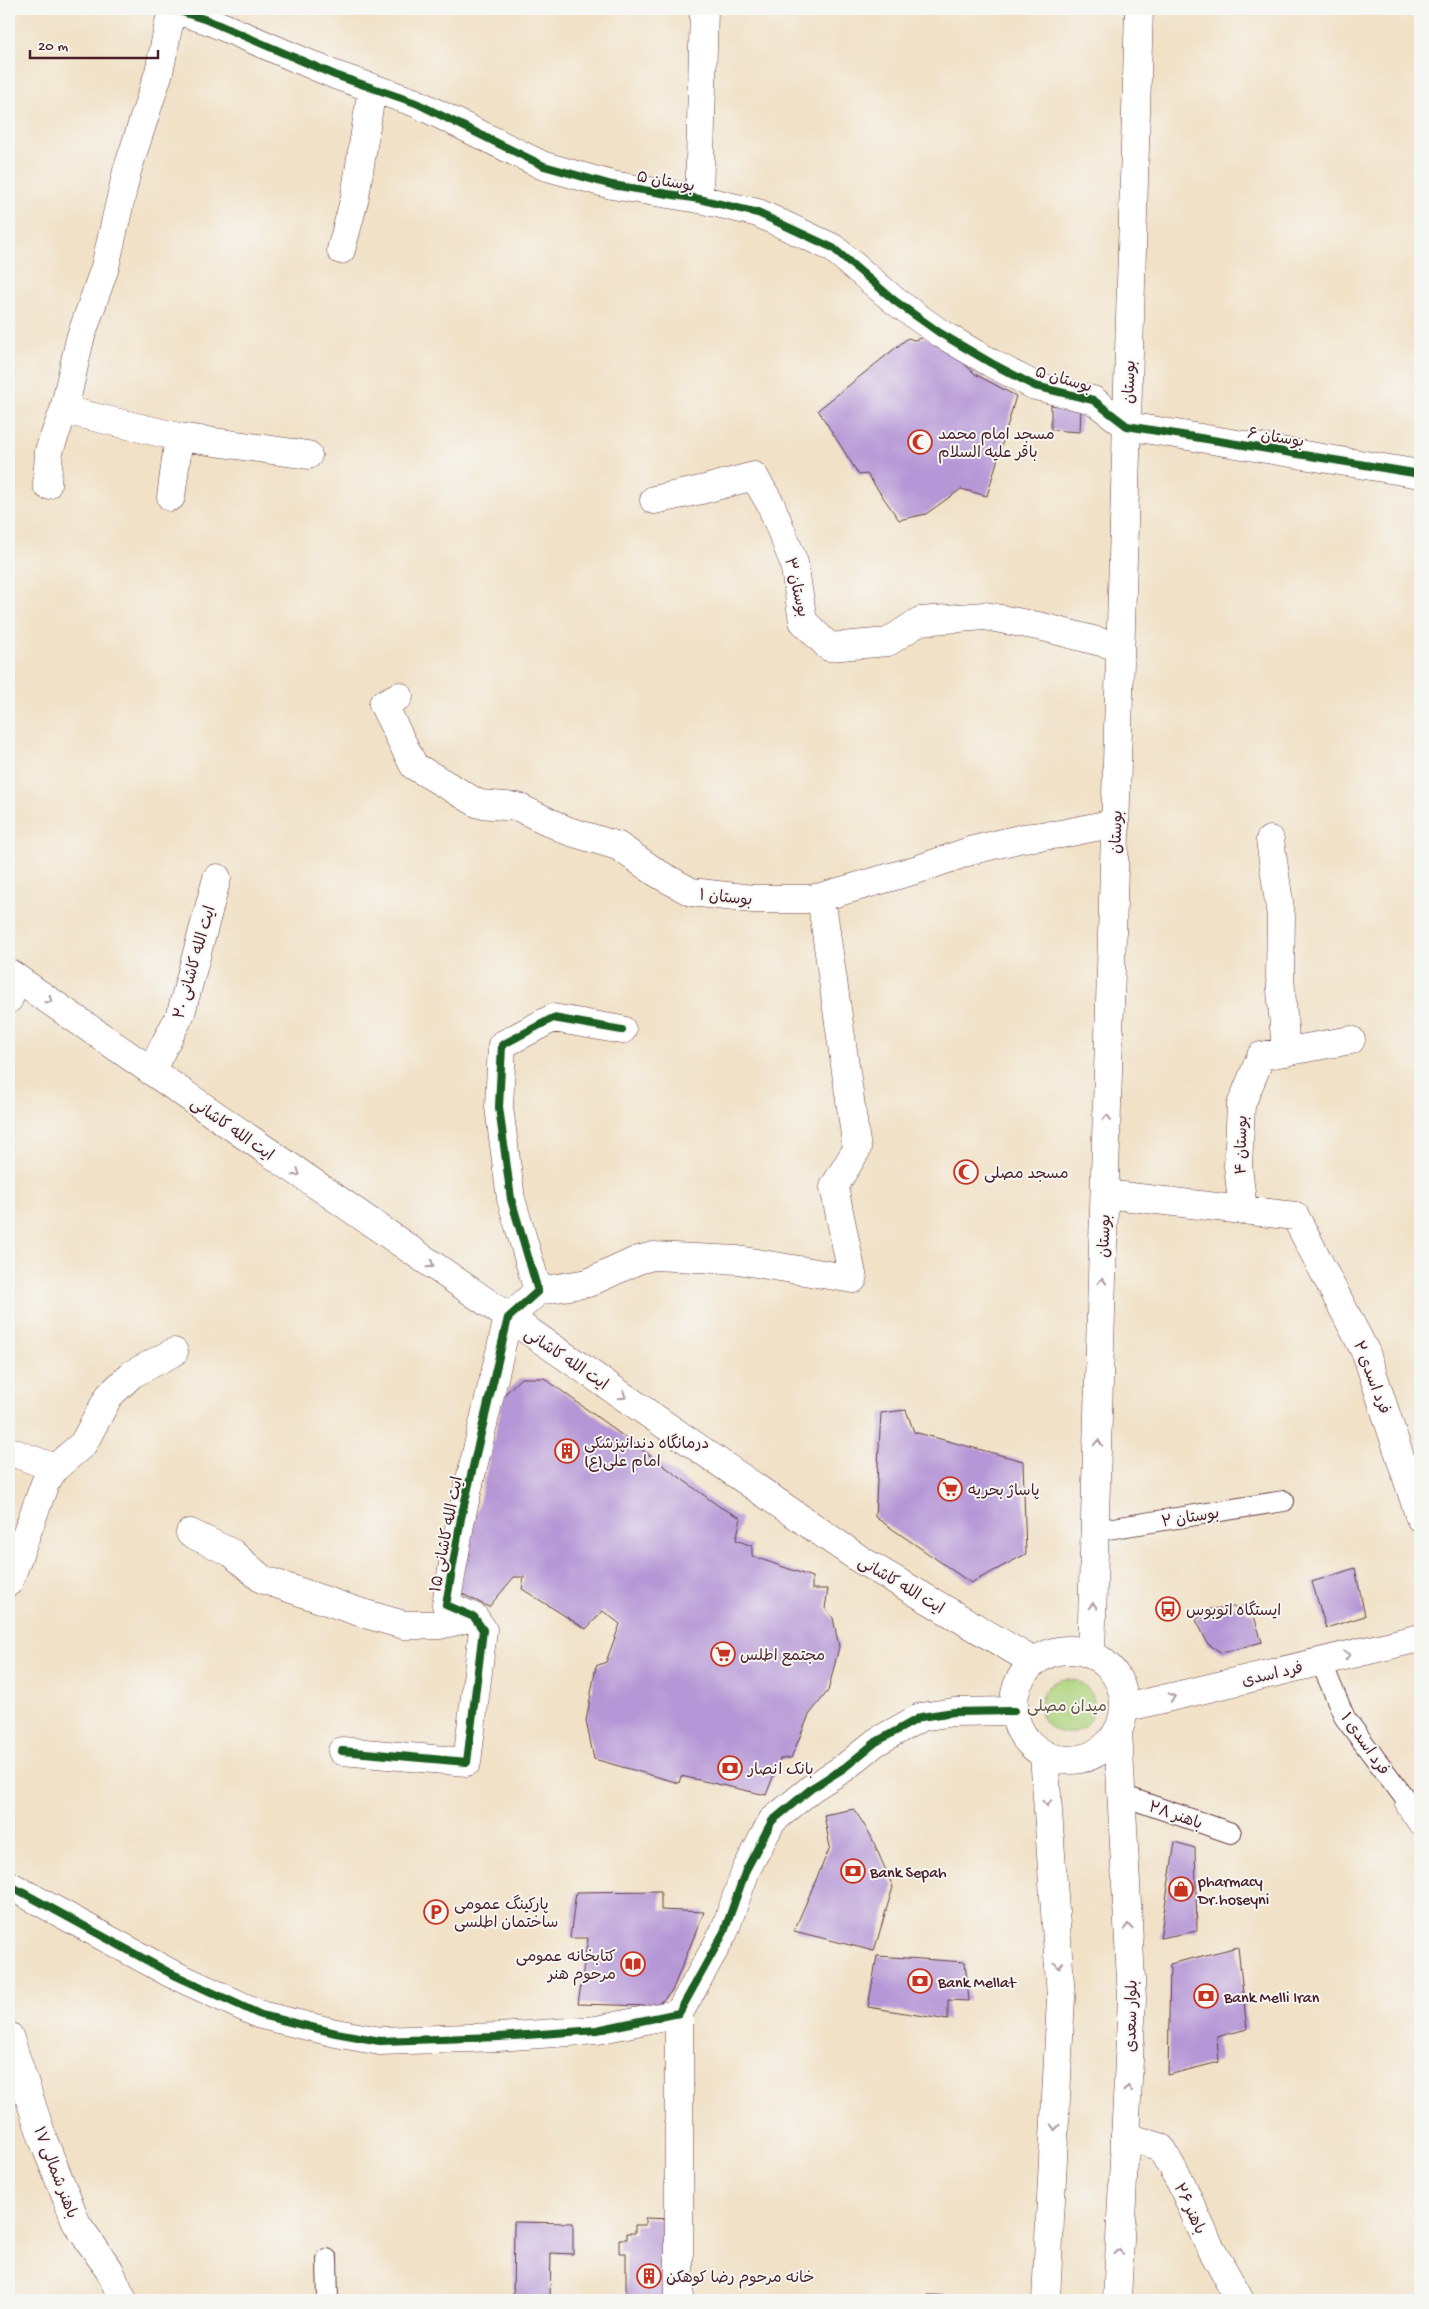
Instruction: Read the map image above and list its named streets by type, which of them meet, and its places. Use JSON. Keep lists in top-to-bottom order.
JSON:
{
  "streets": {
    "street": [
      "بوستان ۵",
      "بوستان",
      "بوستان ۶",
      "بوستان ۳",
      "بوستان ۱",
      "ایت الله کاشانی ۲۰",
      "ایت الله کاشانی",
      "بوستان ۴",
      "فرد اسدی ۲",
      "ایت الله کاشانی ۱۵",
      "فرد اسدی",
      "بلوار سعدی",
      "باهنر شمالی ۱۷",
      "باهنر ۲۶"
    ],
    "lane": ["بوستان ۲", "فرد اسدی ۱", "باهنر ۲۸"]
  },
  "crossings": [
    ["بوستان ۵", "بوستان"],
    ["بوستان ۵", "بوستان ۶"],
    ["بوستان", "بوستان ۶"],
    ["بوستان", "بوستان ۳"],
    ["بوستان", "بوستان ۱"],
    ["بوستان", "ایت الله کاشانی"],
    ["بوستان", "بوستان ۲"],
    ["بوستان", "فرد اسدی"],
    ["بوستان", "بلوار سعدی"],
    ["ایت الله کاشانی ۲۰", "ایت الله کاشانی"],
    ["ایت الله کاشانی", "ایت الله کاشانی ۱۵"],
    ["ایت الله کاشانی", "فرد اسدی"],
    ["ایت الله کاشانی", "بلوار سعدی"],
    ["بوستان ۴", "فرد اسدی ۲"],
    ["فرد اسدی", "فرد اسدی ۱"],
    ["فرد اسدی", "بلوار سعدی"],
    ["باهنر ۲۸", "بلوار سعدی"],
    ["بلوار سعدی", "باهنر ۲۶"]
  ],
  "one_way": ["بوستان", "ایت الله کاشانی", "فرد اسدی"],
  "parks": ["میدان مصلی"],
  "places": {
    "mosque": ["مسجد امام محمد باقر علیه السلام", "مسجد مصلی"],
    "building": ["درمانگاه دندانپزشکی امام علی(ع)", "خانه مرحوم رضا کوهکن"],
    "supermarket": ["پاساژ بحریه", "مجتمع اطلس"],
    "bus stop": ["ایستگاه اتوبوس"],
    "bank": [
      "بانک انصار",
      "Bank Sepah",
      "Bank Mellat",
      "Bank Melli Iran"
    ],
    "shop": ["pharmacy Dr.hoseyni"],
    "parking": ["پارکینگ عمومی ساختمان اطلسی"],
    "library": ["کتابخانه عمومی مرحوم هنر"]
  },
  "scale_bar": "20 m"
}
